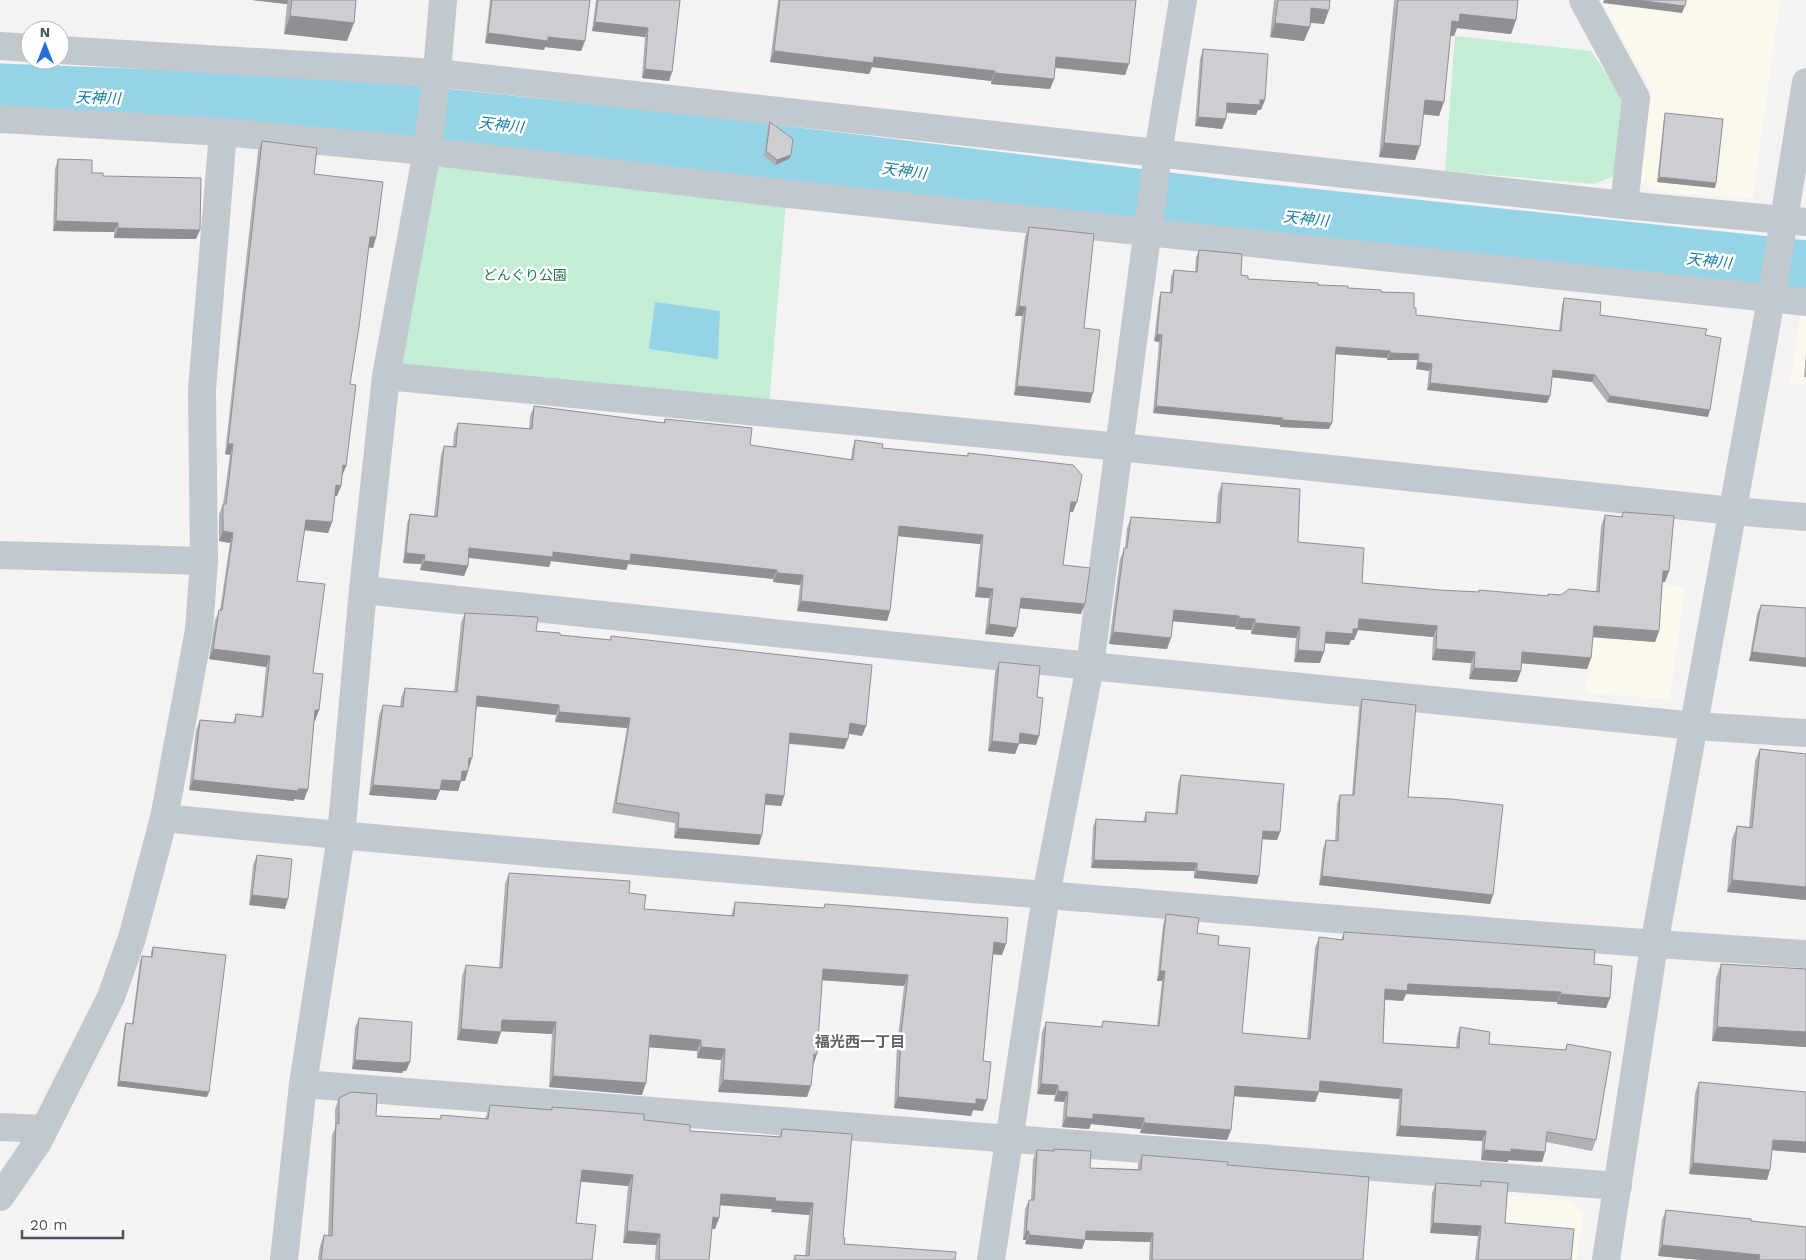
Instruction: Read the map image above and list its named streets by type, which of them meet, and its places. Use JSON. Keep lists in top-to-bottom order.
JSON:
{
  "districts": ["福光西一丁目"],
  "water": ["天神川"],
  "parks": ["どんぐり公園"],
  "scale_bar": "20 m",
  "north": "top"
}
